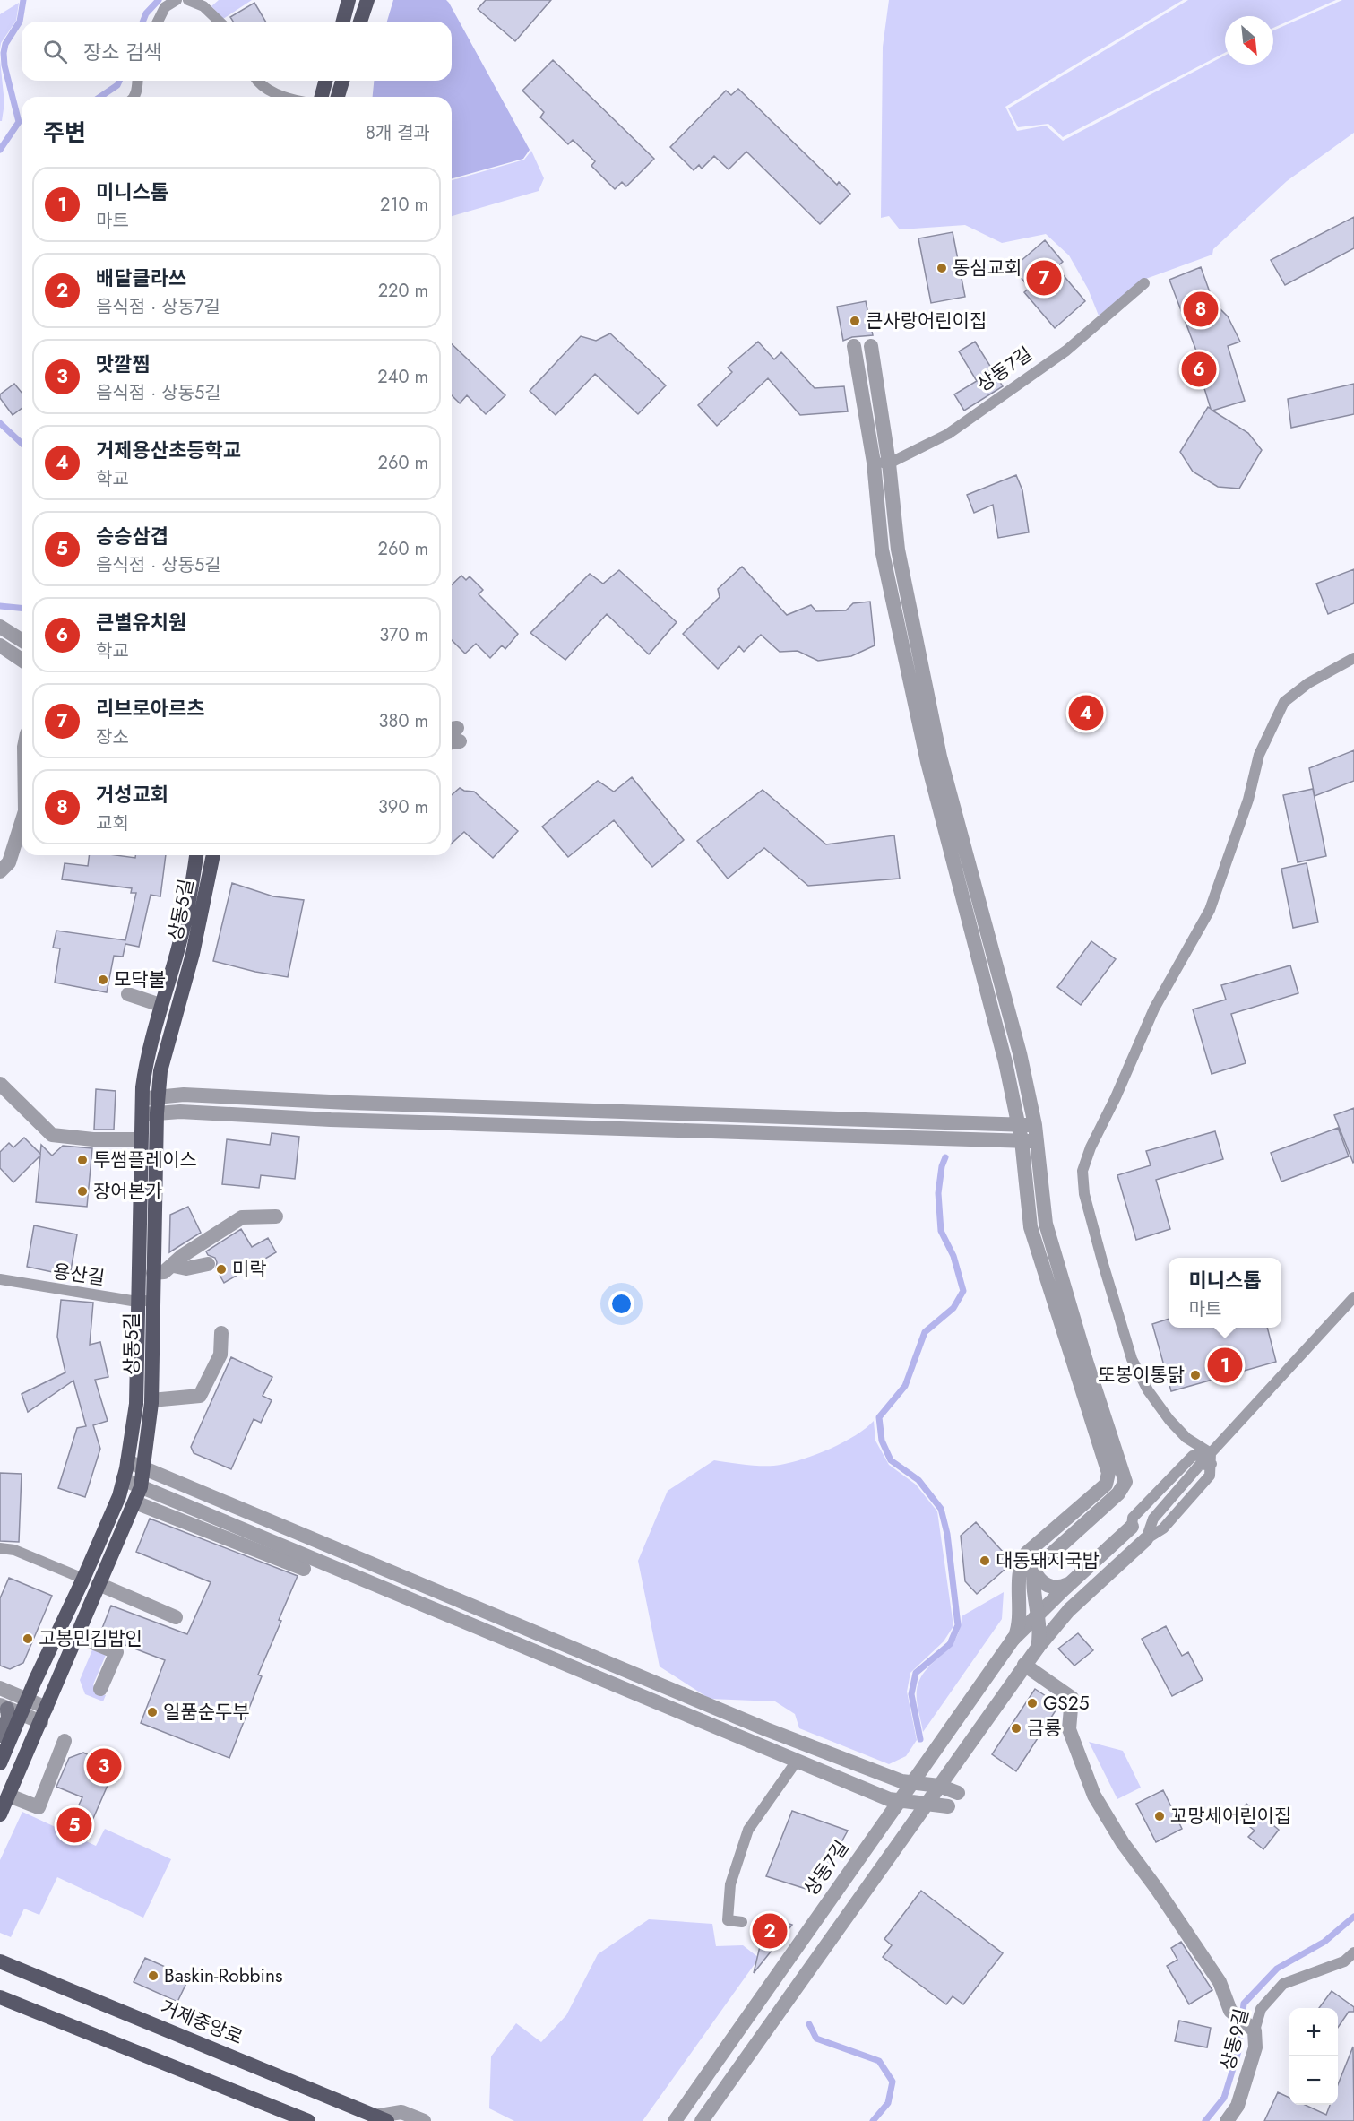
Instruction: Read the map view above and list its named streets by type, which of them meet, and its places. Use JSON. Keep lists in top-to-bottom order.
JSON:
{
  "streets": {
    "main road": ["상동5길", "거제중앙로"],
    "street": ["상동7길", "상동9길"],
    "lane": ["용산길"]
  },
  "crossings": [
    ["상동5길", "용산길"]
  ],
  "places": [
    "동심교회",
    "큰사랑어린이집",
    "모닥불",
    "투썸플레이스",
    "장어본가",
    "미락",
    "또봉이통닭",
    "대동돼지국밥",
    "고봉민김밥인",
    "GS25",
    "일품순두부",
    "금룡",
    "꼬망세어린이집",
    "Baskin-Robbins"
  ],
  "north": "bottom right",
  "page": {
    "search": "장소 검색",
    "heading": ["주변", "8개 결과"],
    "list": [
      {
        "mark": "1",
        "name": "미니스톱",
        "note": "마트",
        "value": "210 m"
      },
      {
        "mark": "2",
        "name": "배달클라쓰",
        "note": "음식점 · 상동7길",
        "value": "220 m"
      },
      {
        "mark": "3",
        "name": "맛깔찜",
        "note": "음식점 · 상동5길",
        "value": "240 m"
      },
      {
        "mark": "4",
        "name": "거제용산초등학교",
        "note": "학교",
        "value": "260 m"
      },
      {
        "mark": "5",
        "name": "승승삼겹",
        "note": "음식점 · 상동5길",
        "value": "260 m"
      },
      {
        "mark": "6",
        "name": "큰별유치원",
        "note": "학교",
        "value": "370 m"
      },
      {
        "mark": "7",
        "name": "리브로아르츠",
        "note": "장소",
        "value": "380 m"
      },
      {
        "mark": "8",
        "name": "거성교회",
        "note": "교회",
        "value": "390 m"
      }
    ],
    "pins": [
      "7",
      "8",
      "6",
      "4",
      "1",
      "3",
      "5",
      "2"
    ],
    "popup": ["미니스톱", "마트"],
    "map_buttons": ["+", "−"]
  }
}
